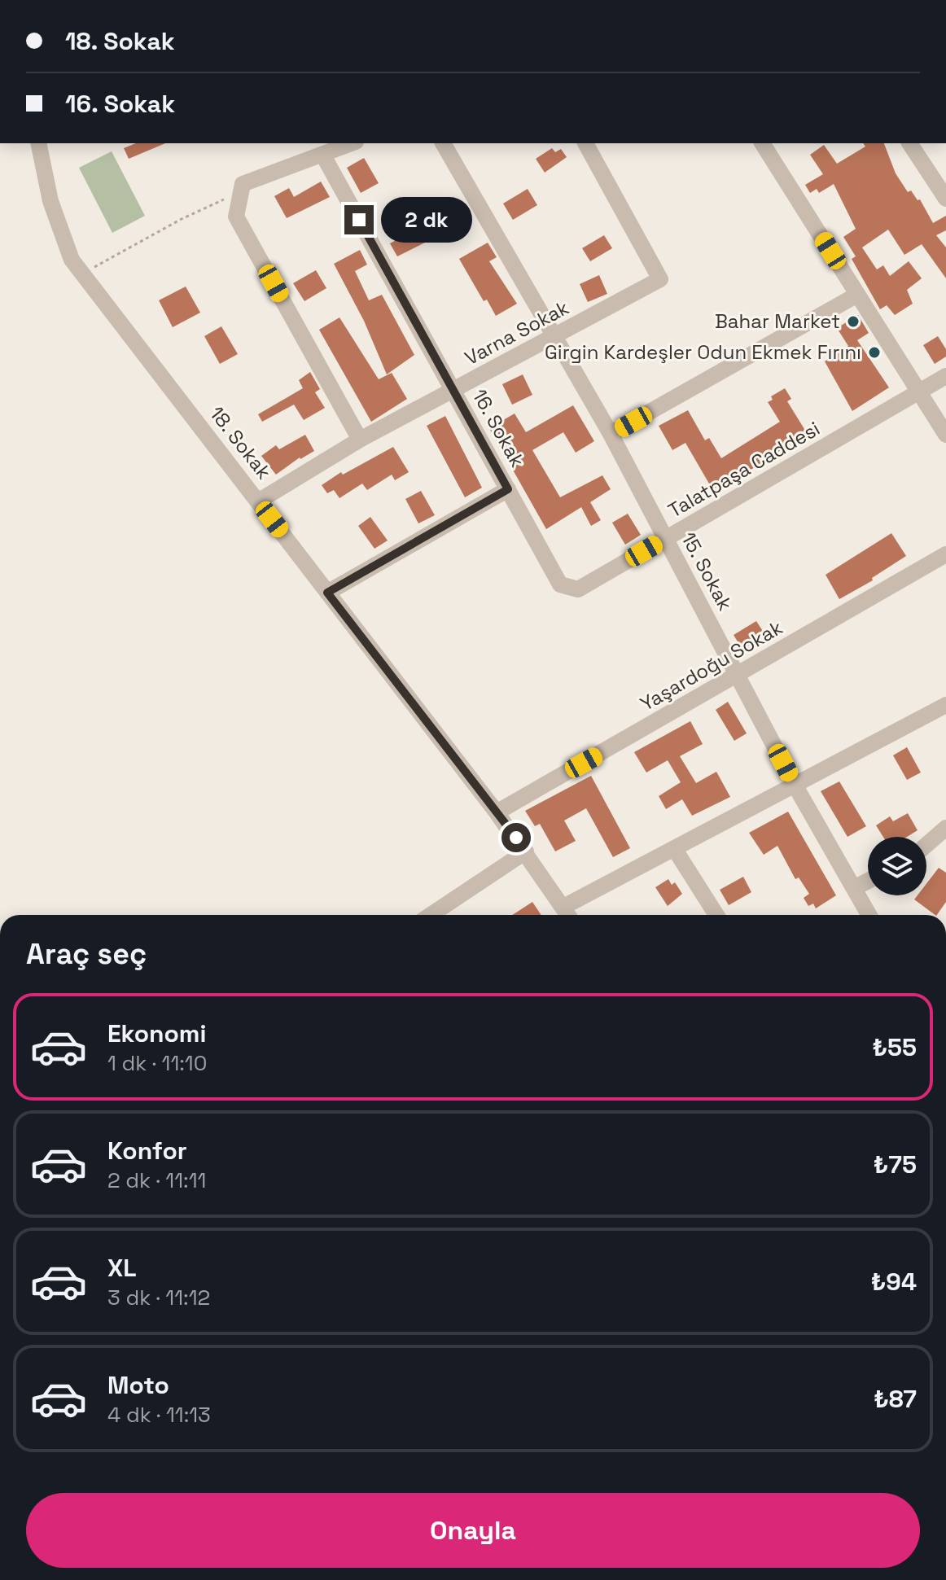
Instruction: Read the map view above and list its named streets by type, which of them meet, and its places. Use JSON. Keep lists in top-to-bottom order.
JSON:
{
  "streets": {
    "street": [
      "Varna Sokak",
      "16. Sokak",
      "18. Sokak",
      "Talatpaşa Caddesi",
      "15. Sokak",
      "Yaşardoğu Sokak"
    ]
  },
  "crossings": [
    ["Varna Sokak", "16. Sokak"],
    ["Varna Sokak", "18. Sokak"],
    ["Varna Sokak", "15. Sokak"],
    ["16. Sokak", "Talatpaşa Caddesi"],
    ["18. Sokak", "Yaşardoğu Sokak"],
    ["Talatpaşa Caddesi", "15. Sokak"],
    ["15. Sokak", "Yaşardoğu Sokak"]
  ],
  "places": ["Bahar Market", "Girgin Kardeşler Odun Ekmek Fırını"],
  "page": {
    "banner": ["18. Sokak", "16. Sokak"],
    "bubble": "2 dk",
    "heading": "Araç seç",
    "list": [
      {
        "name": "Ekonomi",
        "note": "1 dk · 11:10",
        "value": "₺55"
      },
      {
        "name": "Konfor",
        "note": "2 dk · 11:11",
        "value": "₺75"
      },
      {
        "name": "XL",
        "note": "3 dk · 11:12",
        "value": "₺94"
      },
      {
        "name": "Moto",
        "note": "4 dk · 11:13",
        "value": "₺87"
      }
    ],
    "buttons": "Onayla"
  }
}
